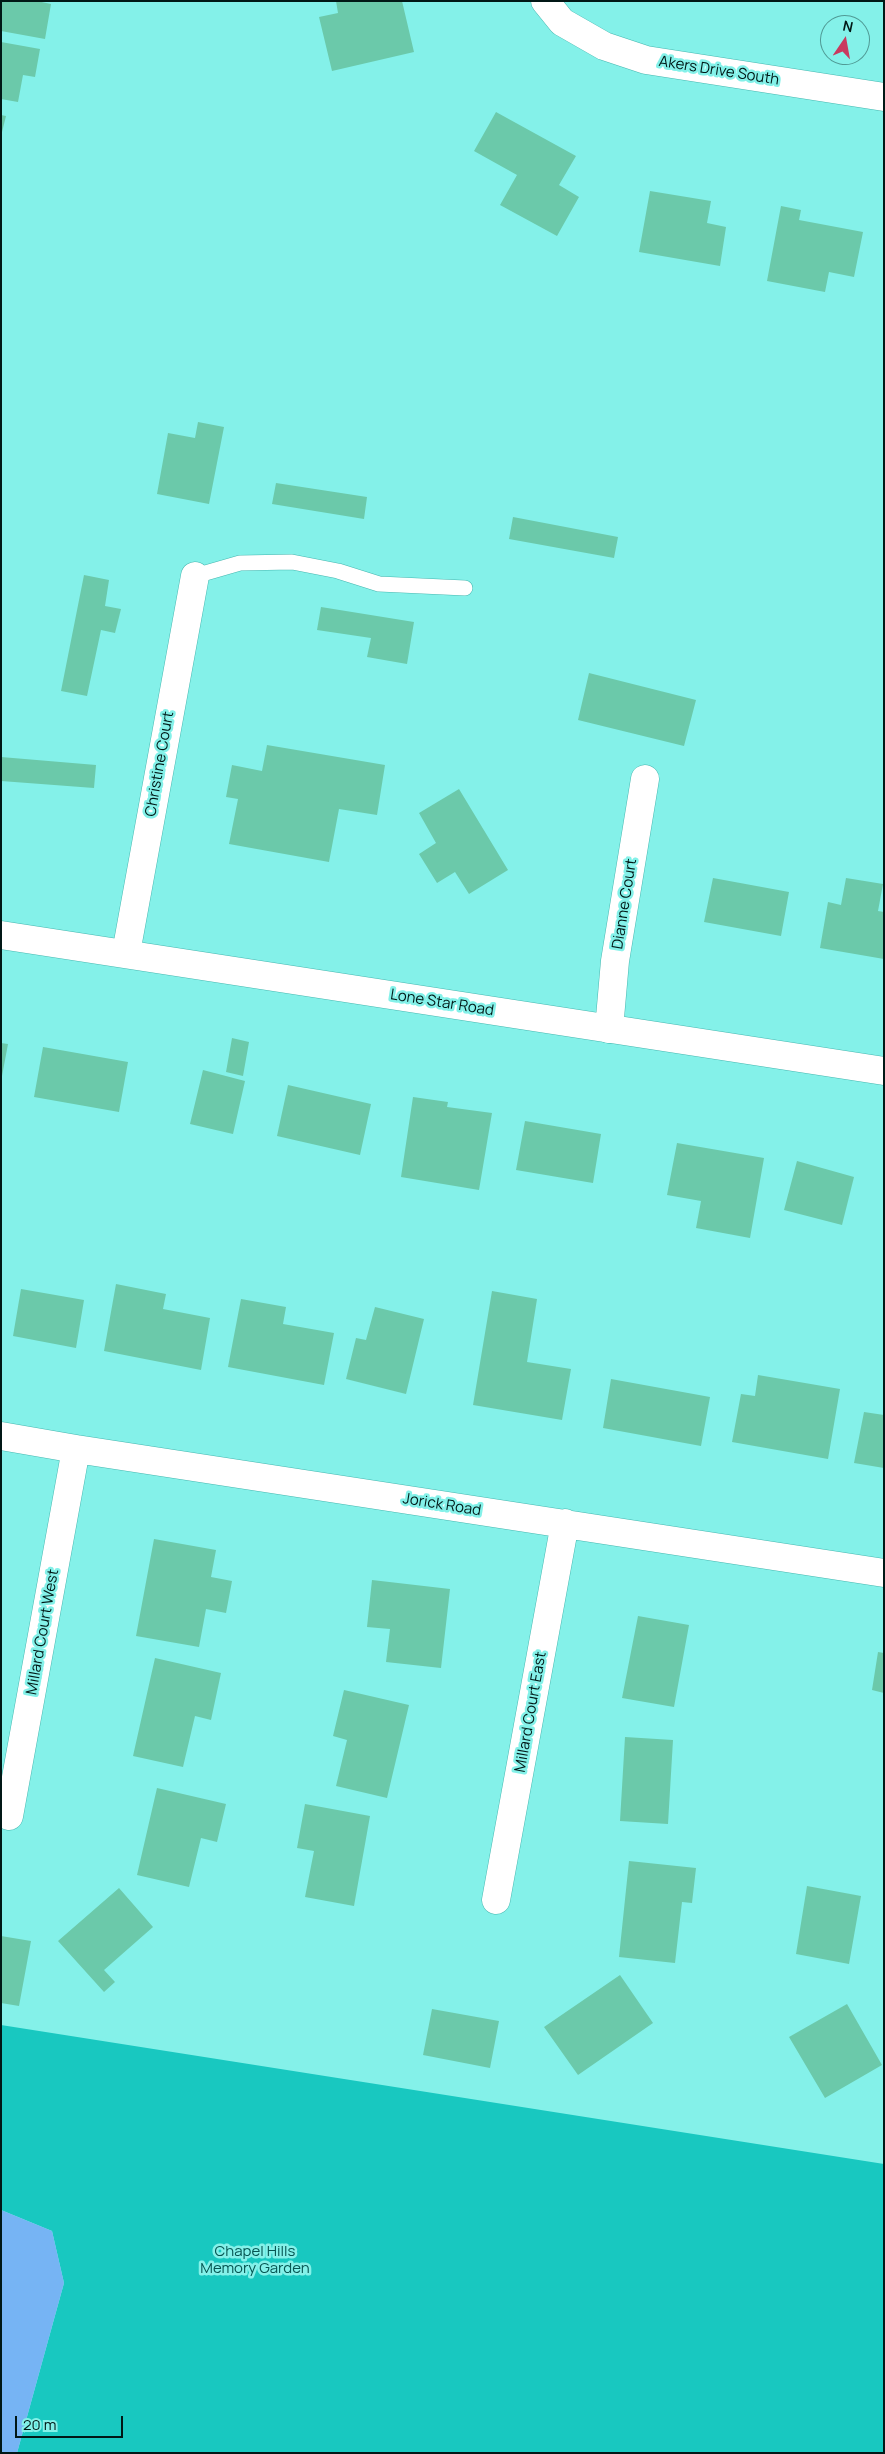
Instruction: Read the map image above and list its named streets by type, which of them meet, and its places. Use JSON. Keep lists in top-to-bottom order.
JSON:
{
  "streets": {
    "street": [
      "Akers Drive South",
      "Christine Court",
      "Dianne Court",
      "Lone Star Road",
      "Jorick Road",
      "Millard Court West",
      "Millard Court East"
    ]
  },
  "crossings": [
    ["Christine Court", "Lone Star Road"],
    ["Dianne Court", "Lone Star Road"],
    ["Jorick Road", "Millard Court West"],
    ["Jorick Road", "Millard Court East"]
  ],
  "parks": ["Chapel Hills Memory Garden"],
  "scale_bar": "20 m",
  "north": "top"
}
